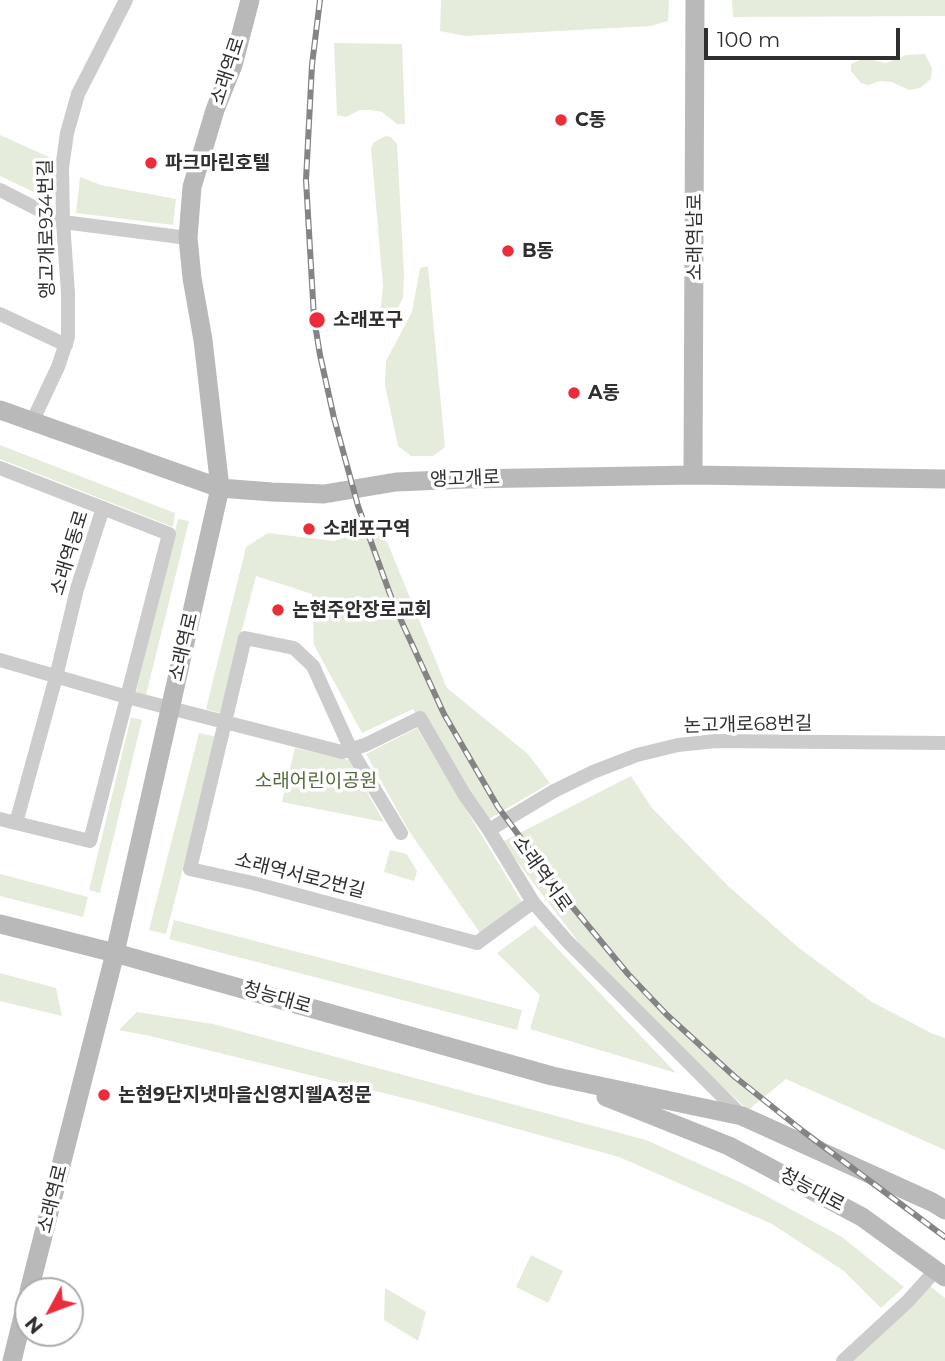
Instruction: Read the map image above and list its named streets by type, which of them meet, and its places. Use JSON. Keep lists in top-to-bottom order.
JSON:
{
  "streets": {
    "street": [
      "소래역로",
      "앵고개로934번길",
      "소래역남로",
      "앵고개로",
      "소래역동로",
      "논고개로68번길",
      "소래역서로",
      "소래역서로2번길",
      "청능대로"
    ]
  },
  "crossings": [
    ["소래역로", "앵고개로"],
    ["소래역로", "소래역서로"],
    ["소래역로", "청능대로"],
    ["앵고개로934번길", "앵고개로"],
    ["소래역남로", "앵고개로"],
    ["논고개로68번길", "소래역서로"],
    ["소래역서로", "소래역서로2번길"],
    ["소래역서로", "청능대로"]
  ],
  "parks": ["소래어린이공원"],
  "places": [
    "C동",
    "파크마린호텔",
    "B동",
    "소래포구",
    "A동",
    "소래포구역",
    "논현주안장로교회",
    "논현9단지냇마을신영지웰A정문"
  ],
  "scale_bar": "100 m",
  "north": "bottom left"
}
